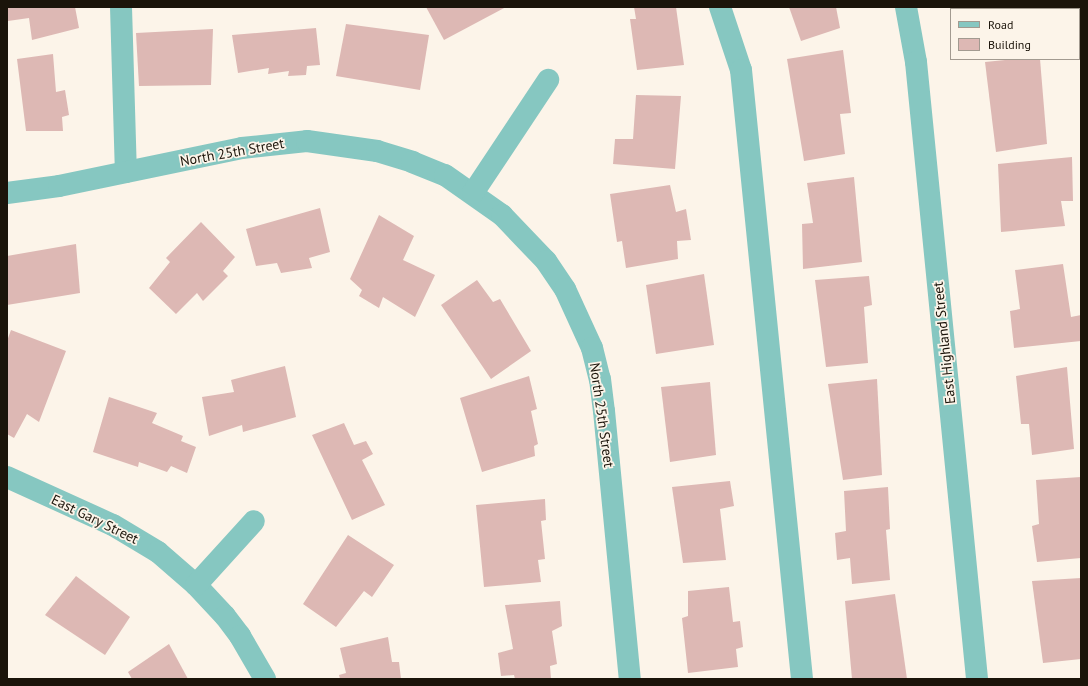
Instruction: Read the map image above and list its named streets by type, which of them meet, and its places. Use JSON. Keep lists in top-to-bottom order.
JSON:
{
  "streets": {
    "street": ["North 25th Street", "East Highland Street", "East Gary Street"]
  },
  "legend": ["Road", "Building"]
}
